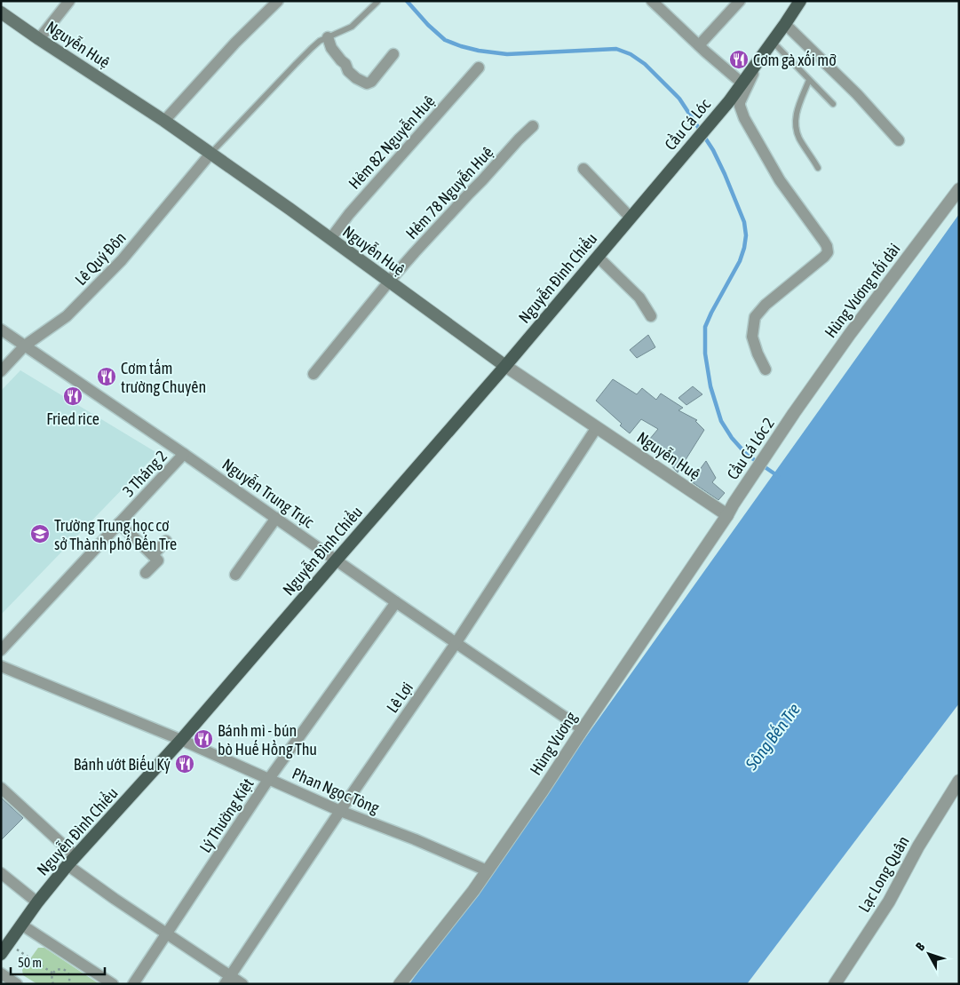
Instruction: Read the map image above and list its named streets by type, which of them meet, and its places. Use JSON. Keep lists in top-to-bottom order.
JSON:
{
  "streets": {
    "main road": ["Nguyễn Huệ", "Cầu Cá Lóc", "Nguyễn Đình Chiểu"],
    "street": [
      "Hẻm 82 Nguyễn Huệ",
      "Hẻm 78 Nguyễn Huệ",
      "Lê Quý Đôn",
      "Hùng Vương nối dài",
      "Cầu Cá Lóc 2",
      "3 Tháng 2",
      "Nguyễn Trung Trực",
      "Lê Lợi",
      "Hùng Vương",
      "Phan Ngọc Tòng",
      "Lý Thường Kiệt",
      "Lạc Long Quân"
    ]
  },
  "crossings": [
    ["Nguyễn Huệ", "Hẻm 82 Nguyễn Huệ"],
    ["Nguyễn Huệ", "Hẻm 78 Nguyễn Huệ"],
    ["Nguyễn Huệ", "Lê Quý Đôn"],
    ["Nguyễn Huệ", "Nguyễn Đình Chiểu"],
    ["Nguyễn Huệ", "Cầu Cá Lóc 2"],
    ["Nguyễn Huệ", "Lê Lợi"],
    ["Nguyễn Huệ", "Hùng Vương"],
    ["Cầu Cá Lóc", "Nguyễn Đình Chiểu"],
    ["Lê Quý Đôn", "Nguyễn Trung Trực"],
    ["Nguyễn Đình Chiểu", "Nguyễn Trung Trực"],
    ["Nguyễn Đình Chiểu", "Phan Ngọc Tòng"],
    ["Hùng Vương nối dài", "Cầu Cá Lóc 2"],
    ["Cầu Cá Lóc 2", "Hùng Vương"],
    ["3 Tháng 2", "Nguyễn Trung Trực"],
    ["Nguyễn Trung Trực", "Lê Lợi"],
    ["Nguyễn Trung Trực", "Hùng Vương"],
    ["Nguyễn Trung Trực", "Lý Thường Kiệt"],
    ["Lê Lợi", "Phan Ngọc Tòng"],
    ["Hùng Vương", "Phan Ngọc Tòng"],
    ["Phan Ngọc Tòng", "Lý Thường Kiệt"]
  ],
  "water": ["Sông Bến Tre"],
  "places": {
    "restaurant": [
      "Cơm gà xối mỡ",
      "Cơm tấm trường Chuyên",
      "Fried rice",
      "Bánh mì - bún bò Huế Hồng Thu",
      "Bánh ướt Biếu Ký"
    ],
    "school or university": ["Trường Trung học cơ sở Thành phố Bến Tre"]
  },
  "scale_bar": "50 m",
  "north": "top left"
}
